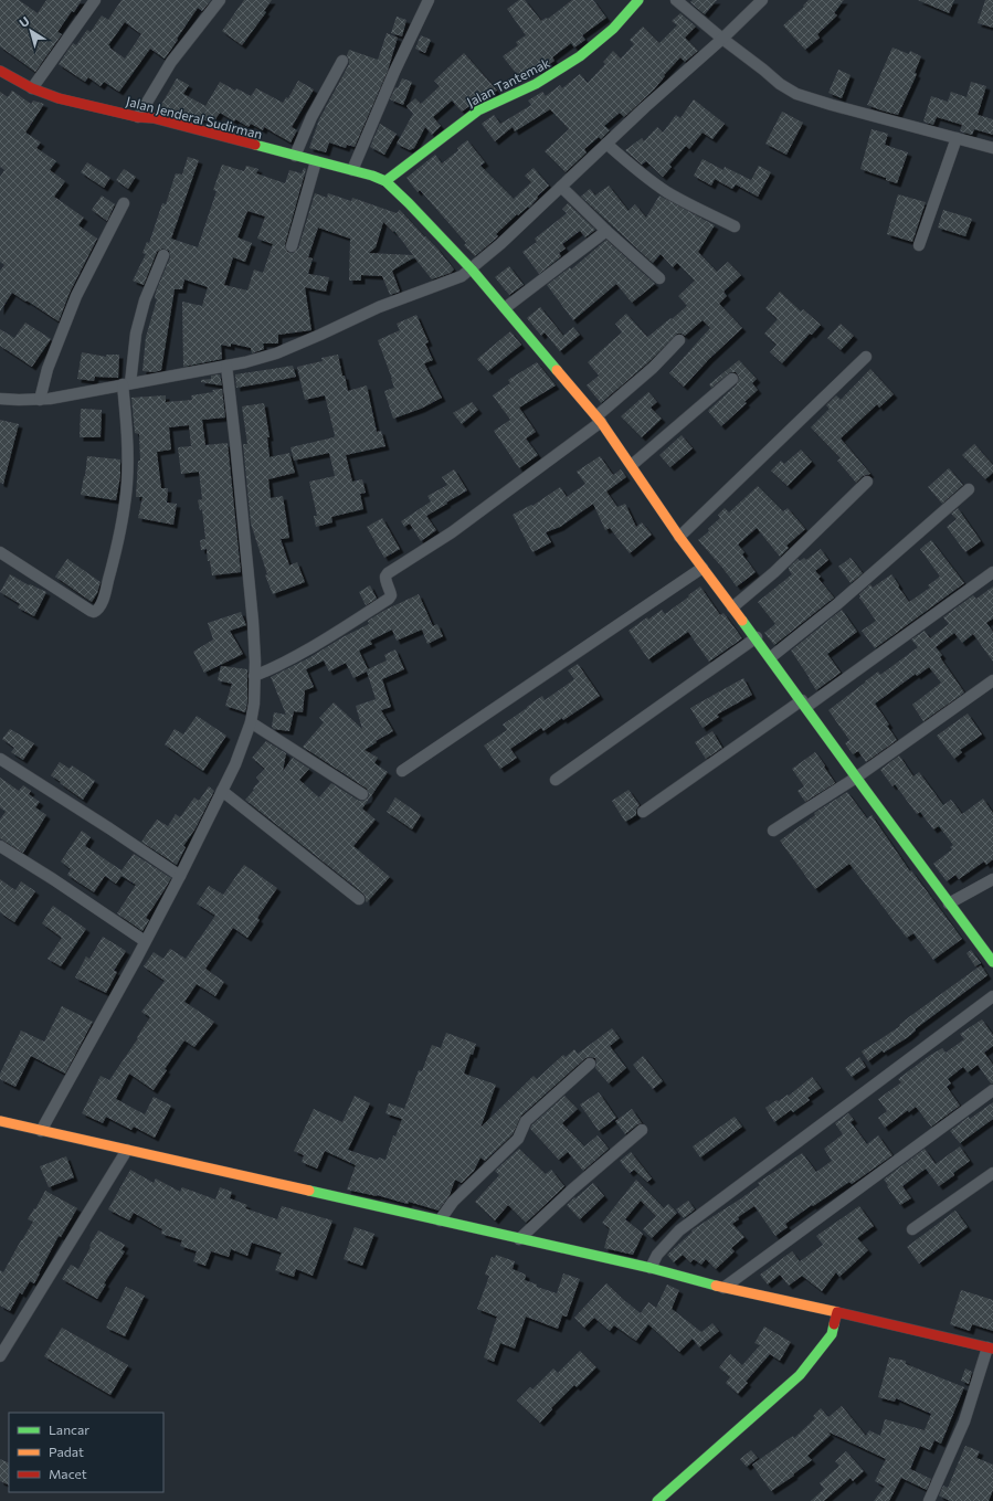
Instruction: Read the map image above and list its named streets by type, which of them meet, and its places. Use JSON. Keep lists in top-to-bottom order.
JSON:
{
  "streets": {
    "main road": ["Jalan Tantemak", "Jalan Jenderal Sudirman"]
  },
  "crossings": [
    ["Jalan Tantemak", "Jalan Jenderal Sudirman"]
  ],
  "legend": ["Lancar", "Padat", "Macet"],
  "north": "top left"
}
